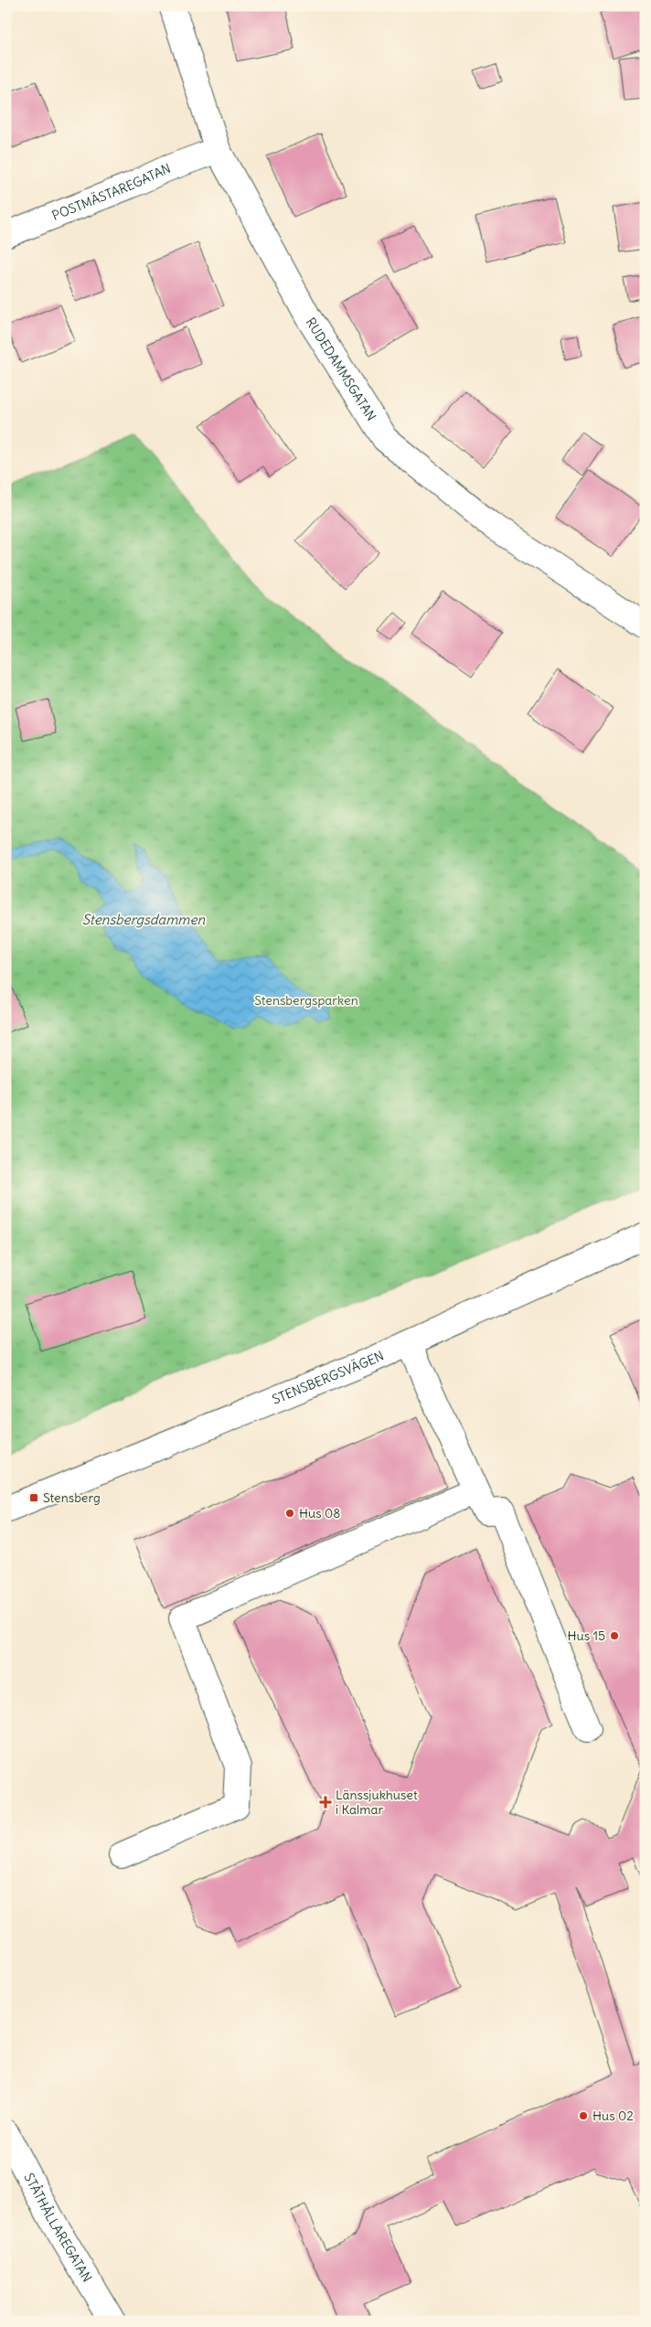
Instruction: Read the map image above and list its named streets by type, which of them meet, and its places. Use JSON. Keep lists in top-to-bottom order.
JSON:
{
  "streets": {
    "street": [
      "POSTMÄSTAREGATAN",
      "RUDEDAMMSGATAN",
      "STENSBERGSVÄGEN",
      "STÅTHÅLLAREGATAN"
    ]
  },
  "crossings": [
    ["POSTMÄSTAREGATAN", "RUDEDAMMSGATAN"]
  ],
  "water": ["Stensbergsdammen"],
  "parks": ["Stensbergsparken"],
  "places": {
    "transit": ["Stensberg"],
    "other": ["Hus 08", "Hus 15", "Hus 02"],
    "health": ["Länssjukhuset i Kalmar"]
  }
}
